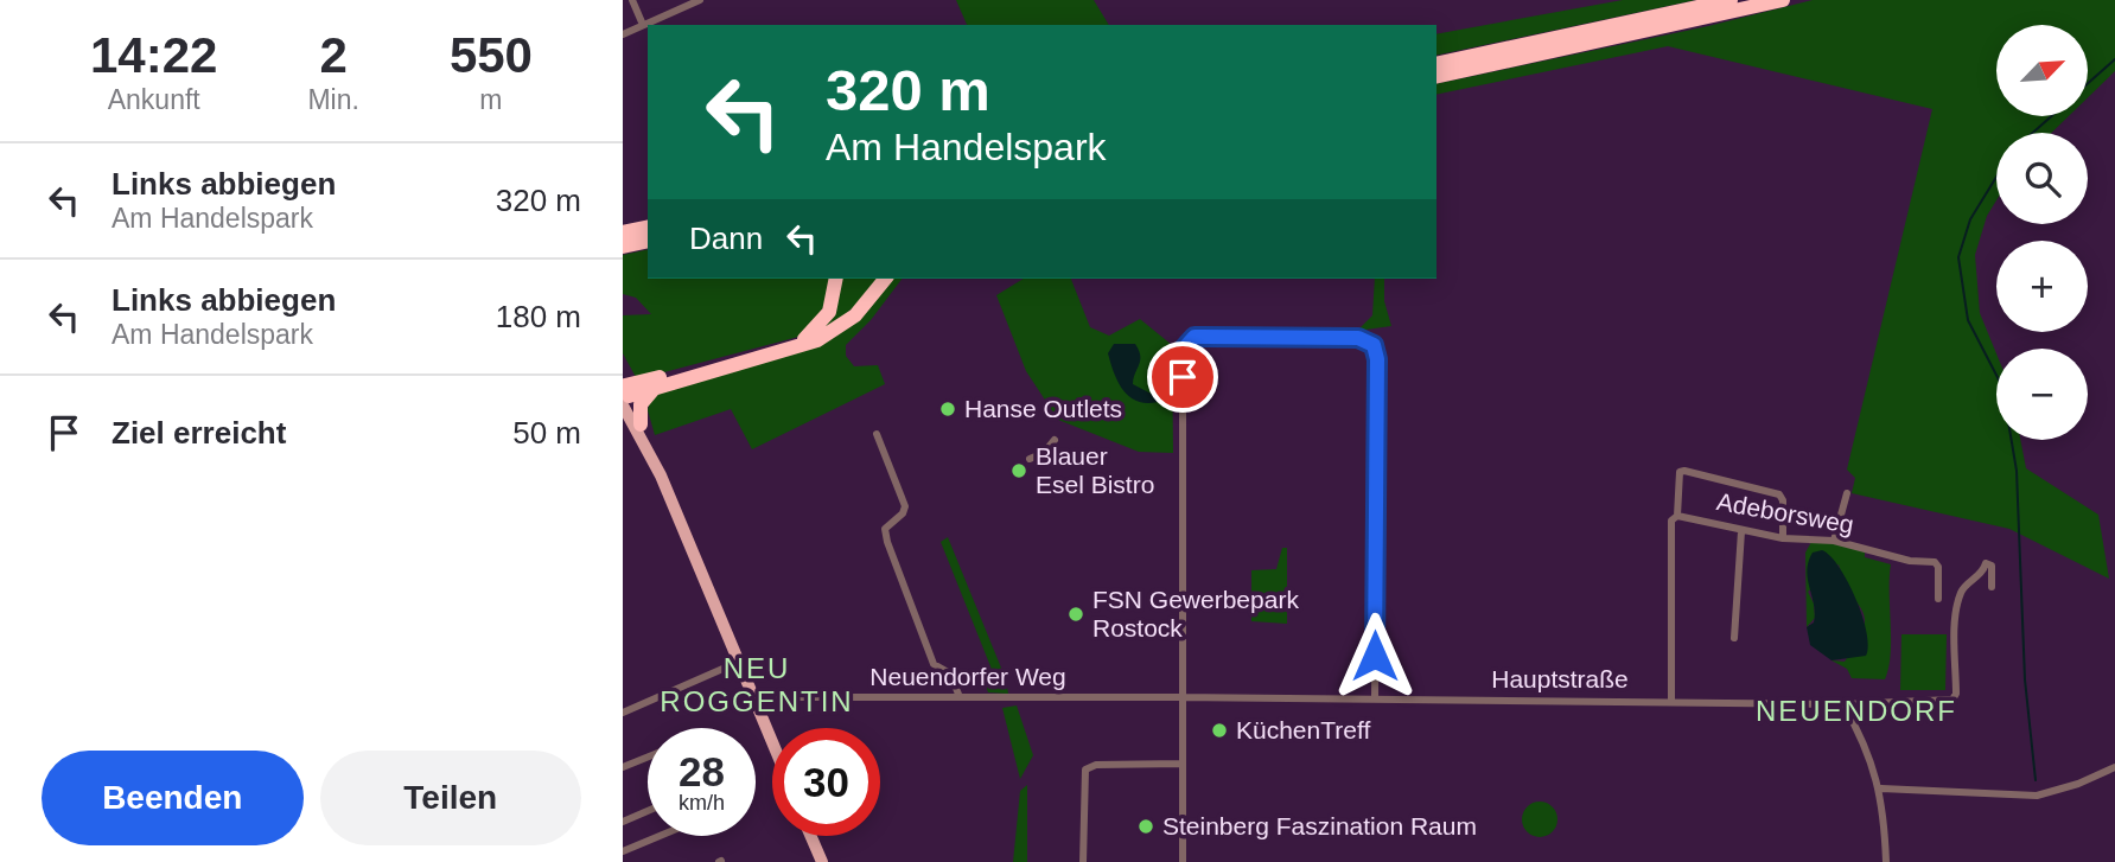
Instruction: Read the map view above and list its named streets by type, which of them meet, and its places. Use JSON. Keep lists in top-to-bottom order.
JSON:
{
  "streets": {
    "street": ["Adeborsweg", "Neuendorfer Weg", "Hauptstraße"]
  },
  "crossings": [
    ["Neuendorfer Weg", "Hauptstraße"]
  ],
  "districts": ["NEU ROGGENTIN", "NEUENDORF"],
  "places": [
    "Hanse Outlets",
    "Blauer Esel Bistro",
    "FSN Gewerbepark Rostock",
    "KüchenTreff",
    "Steinberg Faszination Raum"
  ],
  "north": "top right",
  "page": {
    "eta": [
      "14:22",
      "Ankunft",
      "2",
      "Min.",
      "550",
      "m"
    ],
    "map_buttons": ["+", "−"],
    "turn": ["320 m", "Am Handelspark"],
    "list": [
      {
        "name": "Links abbiegen",
        "note": "Am Handelspark",
        "value": "320 m"
      },
      {
        "name": "Links abbiegen",
        "note": "Am Handelspark",
        "value": "180 m"
      },
      {
        "name": "Ziel erreicht",
        "value": "50 m"
      }
    ],
    "then": "Dann",
    "speed": "28 km/h",
    "limit": "30",
    "buttons": ["Beenden", "Teilen"]
  }
}
